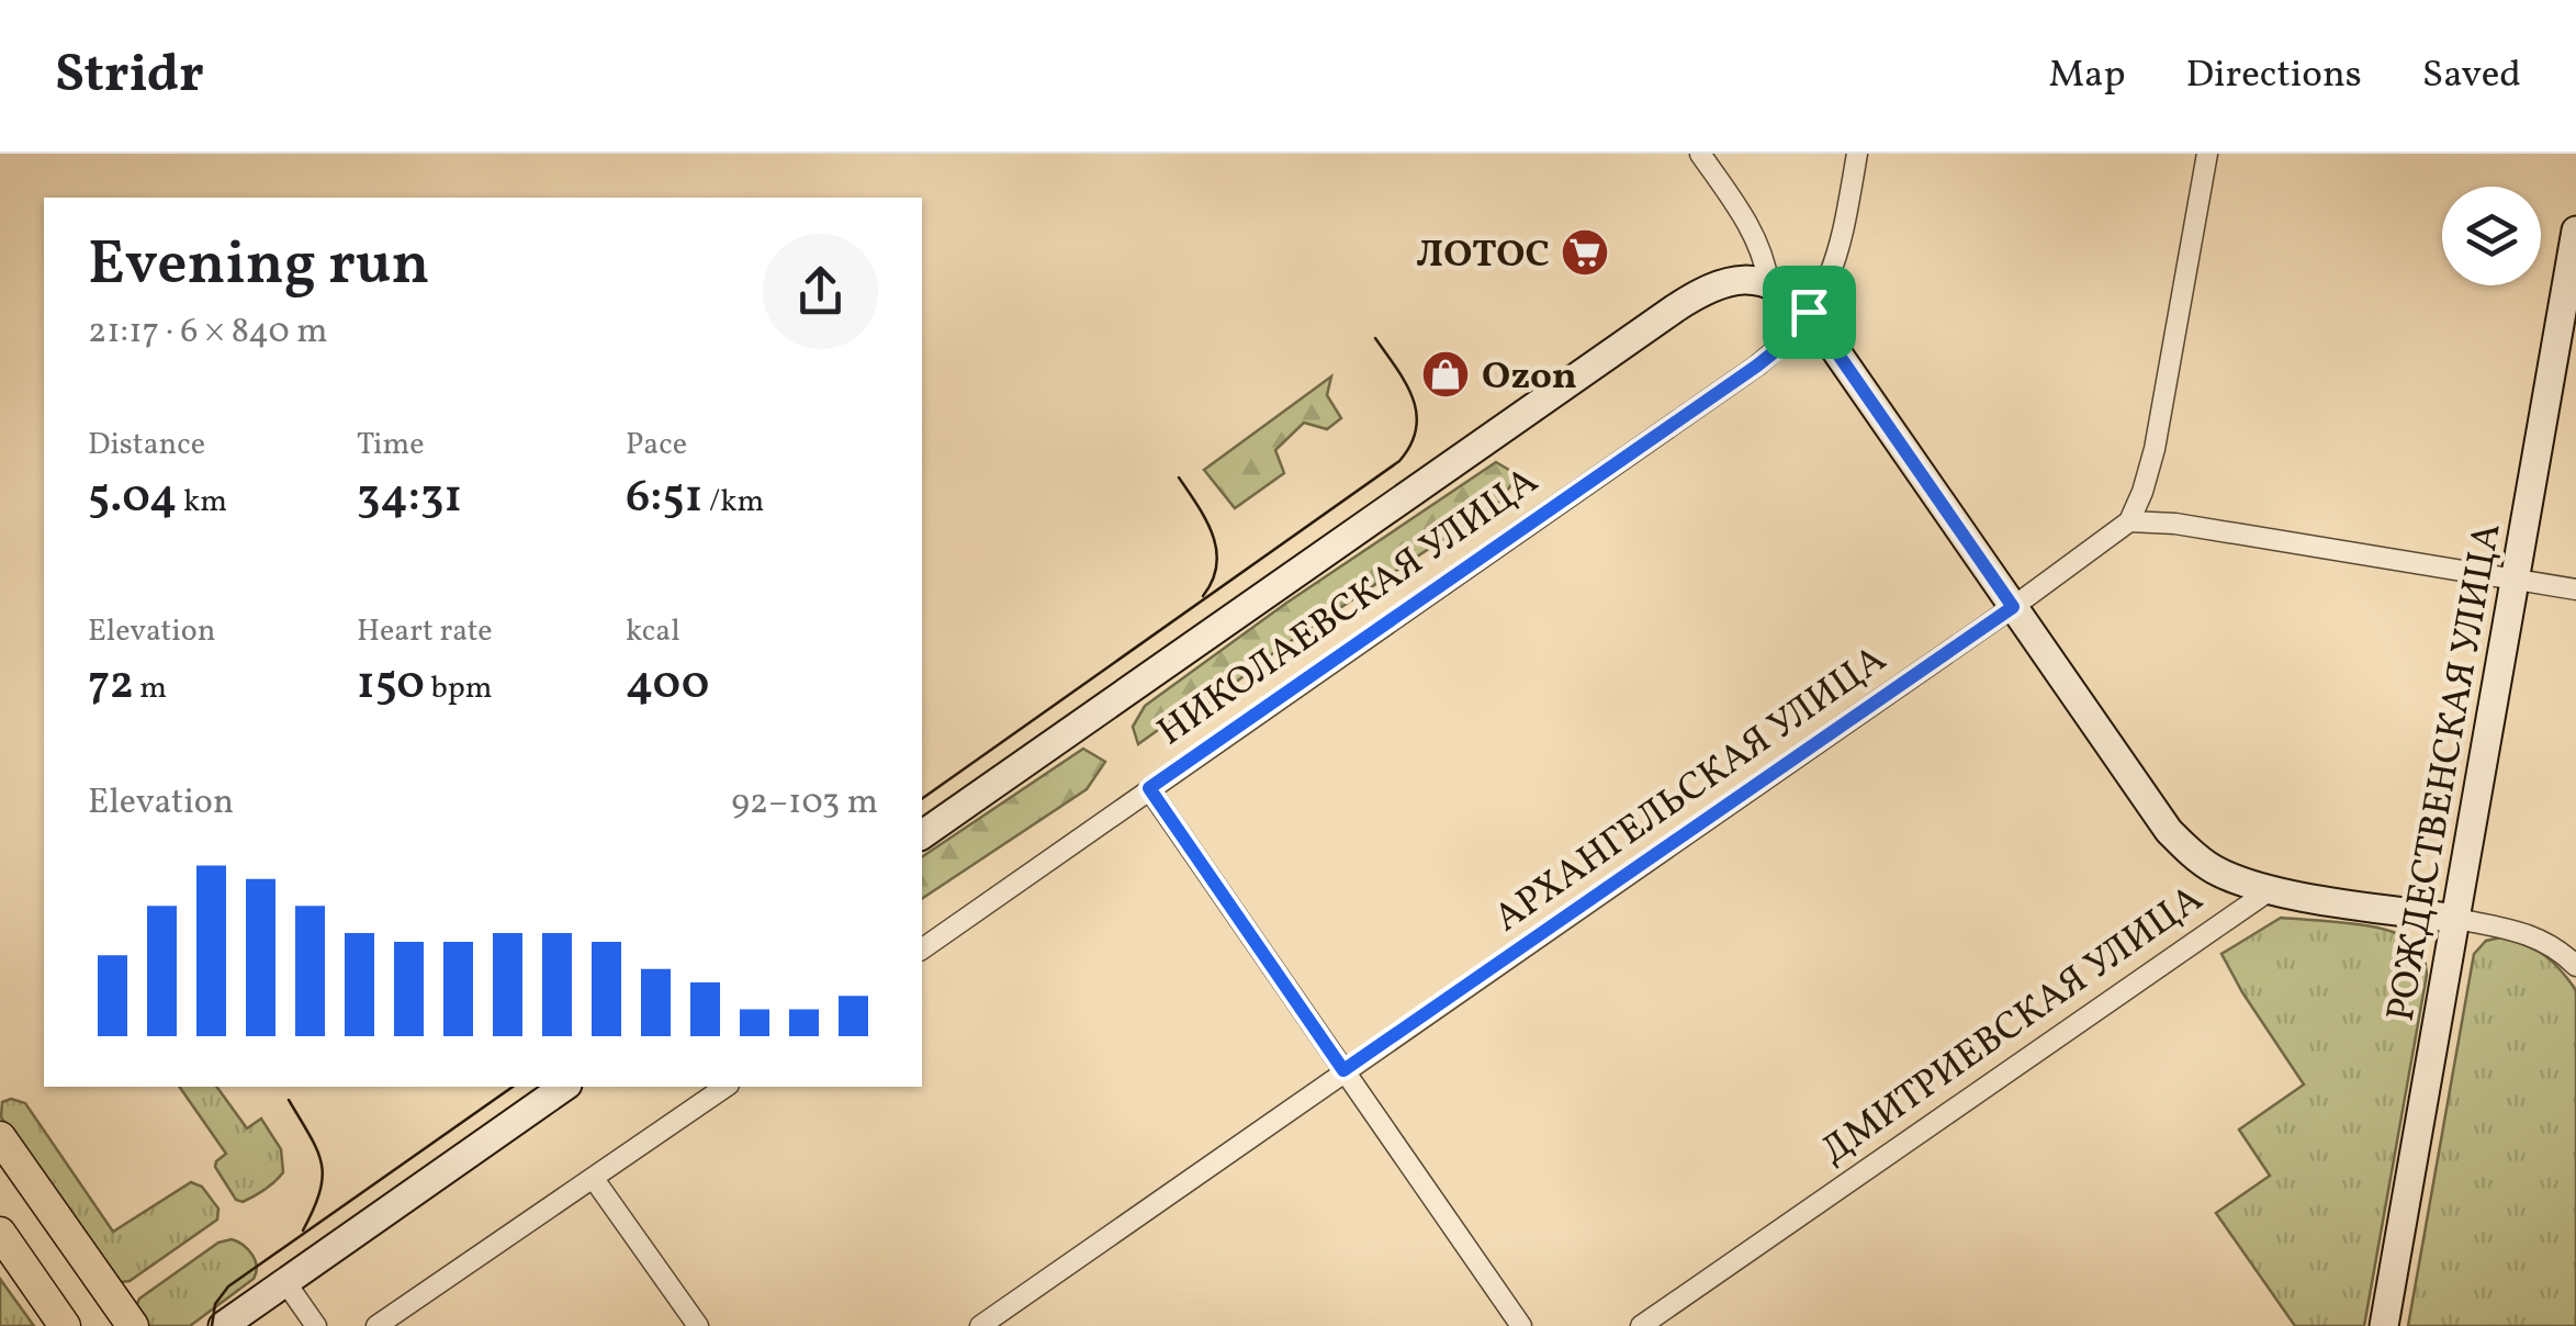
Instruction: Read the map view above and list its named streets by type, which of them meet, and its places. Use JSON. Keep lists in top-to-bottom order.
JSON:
{
  "streets": {
    "main road": ["НИКОЛАЕВСКАЯ УЛИЦА", "РОЖДЕСТВЕНСКАЯ УЛИЦА"],
    "street": ["АРХАНГЕЛЬСКАЯ УЛИЦА", "ДМИТРИЕВСКАЯ УЛИЦА"]
  },
  "places": {
    "supermarket": ["ЛОТОС"],
    "shop": ["Ozon"]
  },
  "page": {
    "header": "Stridr",
    "nav": ["Map", "Directions", "Saved"],
    "heading": ["Evening run", "21:17 · 6 × 840 m"],
    "stats": [
      ["Distance", "5.04 km"],
      ["Time", "34:31"],
      ["Pace", "6:51 /km"],
      ["Elevation", "72 m"],
      ["Heart rate", "150 bpm"],
      ["kcal", "400"]
    ],
    "chart": ["Elevation", "92–103 m"]
  }
}
